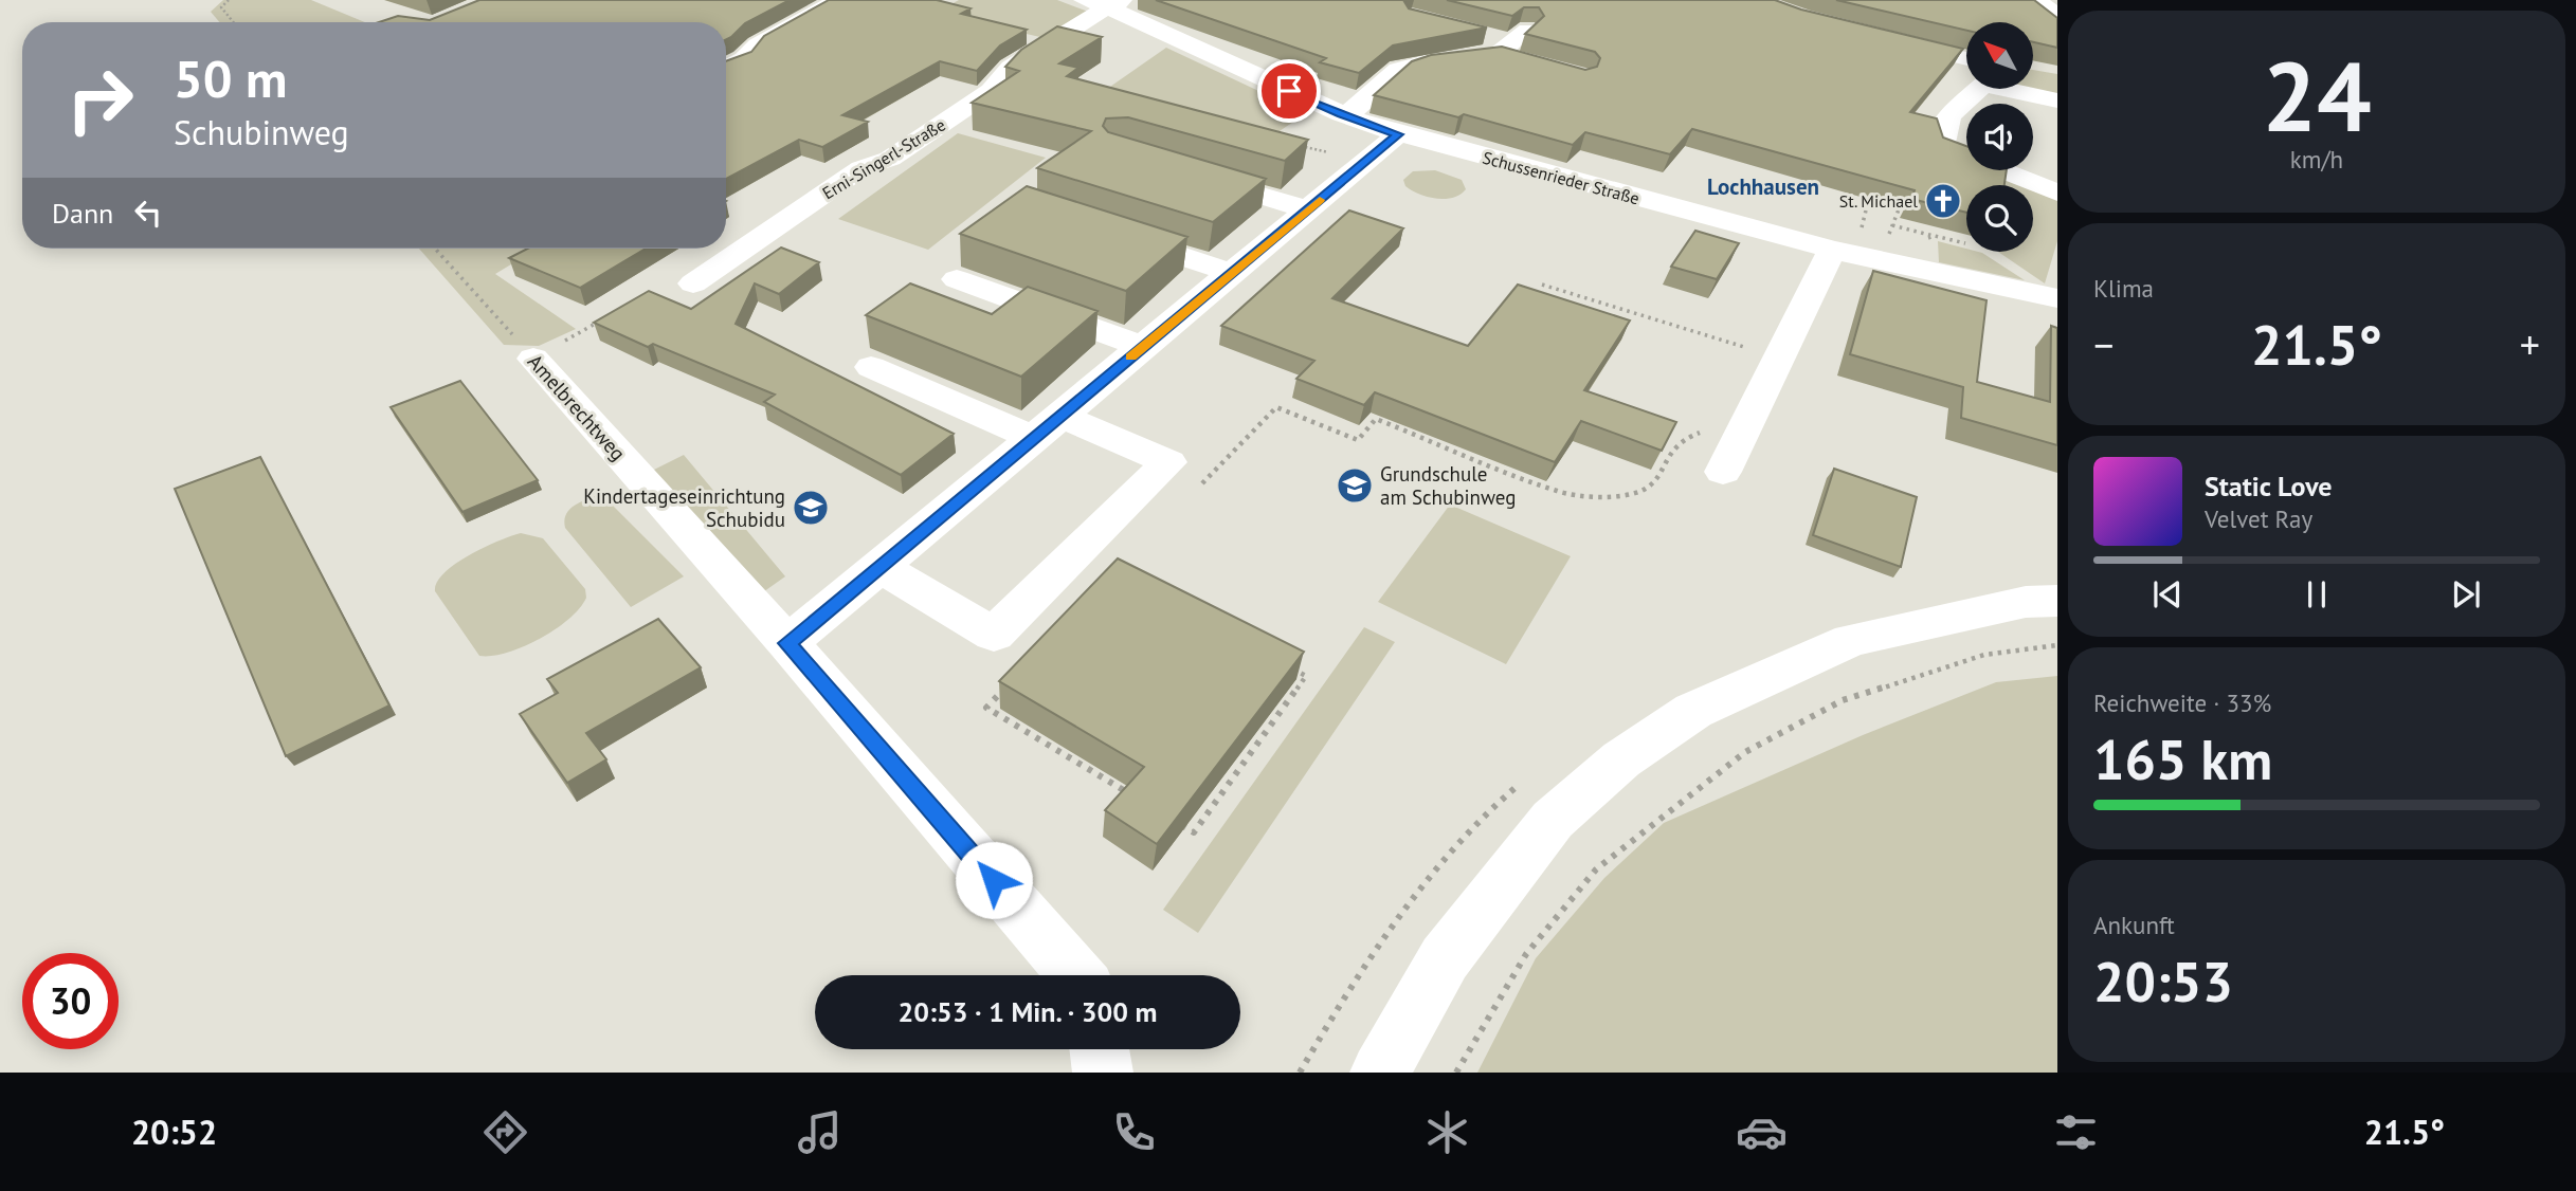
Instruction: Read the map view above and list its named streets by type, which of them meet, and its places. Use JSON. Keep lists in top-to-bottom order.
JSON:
{
  "streets": {
    "street": ["Erni-Singerl-Straße", "Schussenrieder Straße", "Amelbrechtweg"]
  },
  "crossings": [
    ["Erni-Singerl-Straße", "Schussenrieder Straße"]
  ],
  "districts": ["Lochhausen"],
  "places": {
    "church": ["St. Michael"],
    "school or university": ["Grundschule am Schubinweg", "Kindertageseinrichtung Schubidu"]
  },
  "north": "top left",
  "page": {
    "tile": [
      ["24", "km/h"],
      "Klima",
      ["Reichweite · 33%", "165 km"],
      ["Ankunft", "20:53"]
    ],
    "turn": ["50 m", "Schubinweg"],
    "then": "Dann",
    "heat": ["−", "21.5°", "+"],
    "song": ["Static Love", "Velvet Ray"],
    "limit": "30",
    "trip": "20:53 · 1 Min. · 300 m",
    "tabs": ["20:52", "21.5°"]
  }
}
